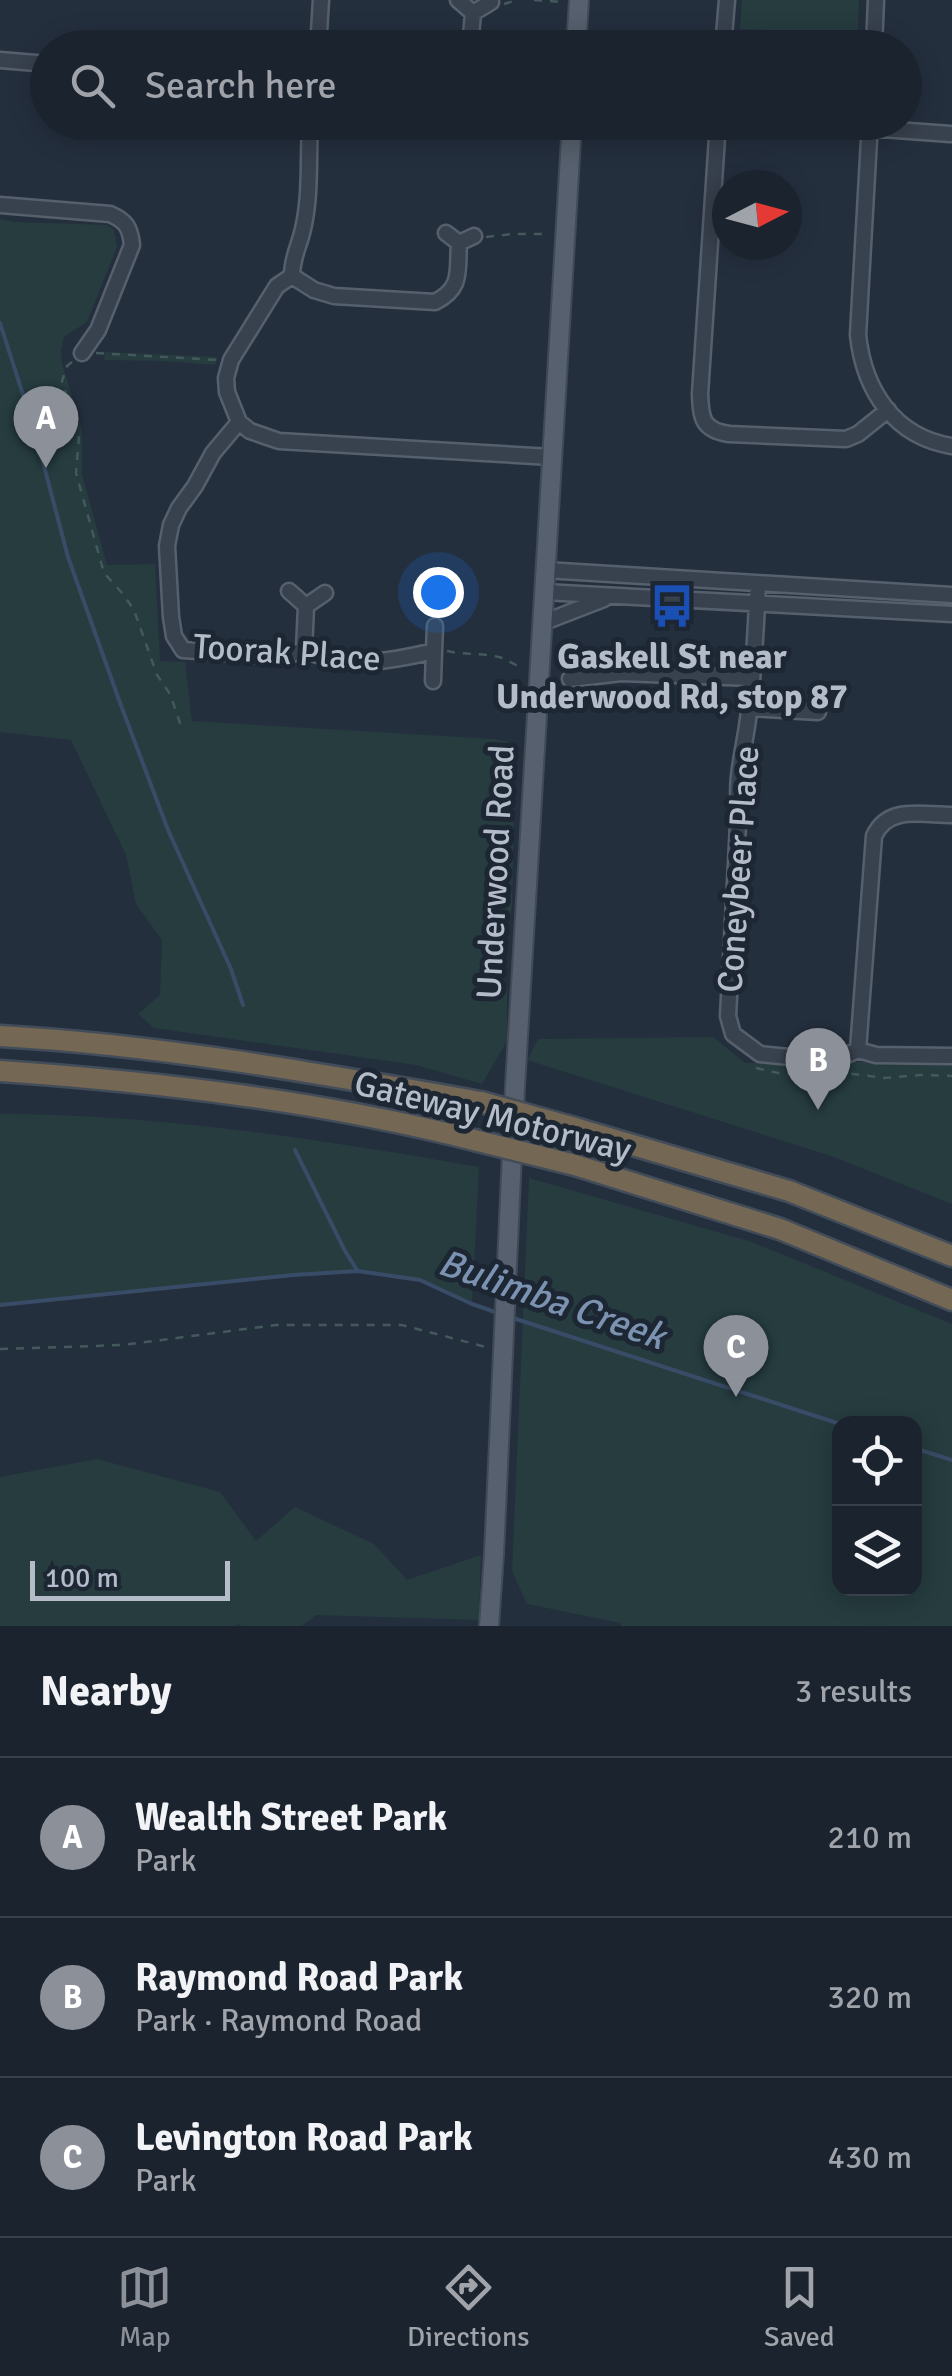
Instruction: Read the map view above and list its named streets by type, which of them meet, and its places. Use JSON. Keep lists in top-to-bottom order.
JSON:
{
  "streets": {
    "highway": ["Gateway Motorway"],
    "main road": ["Underwood Road"],
    "street": ["Toorak Place", "Coneybeer Place"]
  },
  "water": ["Bulimba Creek"],
  "places": {
    "bus stop": ["Gaskell St near Underwood Rd, stop 87"]
  },
  "scale_bar": "100 m",
  "north": "right",
  "page": {
    "search": "Search here",
    "pins": ["A", "B", "C"],
    "scale": "100 m",
    "heading": ["Nearby", "3 results"],
    "list": [
      {
        "mark": "A",
        "name": "Wealth Street Park",
        "note": "Park",
        "value": "210 m"
      },
      {
        "mark": "B",
        "name": "Raymond Road Park",
        "note": "Park · Raymond Road",
        "value": "320 m"
      },
      {
        "mark": "C",
        "name": "Levington Road Park",
        "note": "Park",
        "value": "430 m"
      }
    ],
    "nav": ["Map", "Directions", "Saved"]
  }
}
